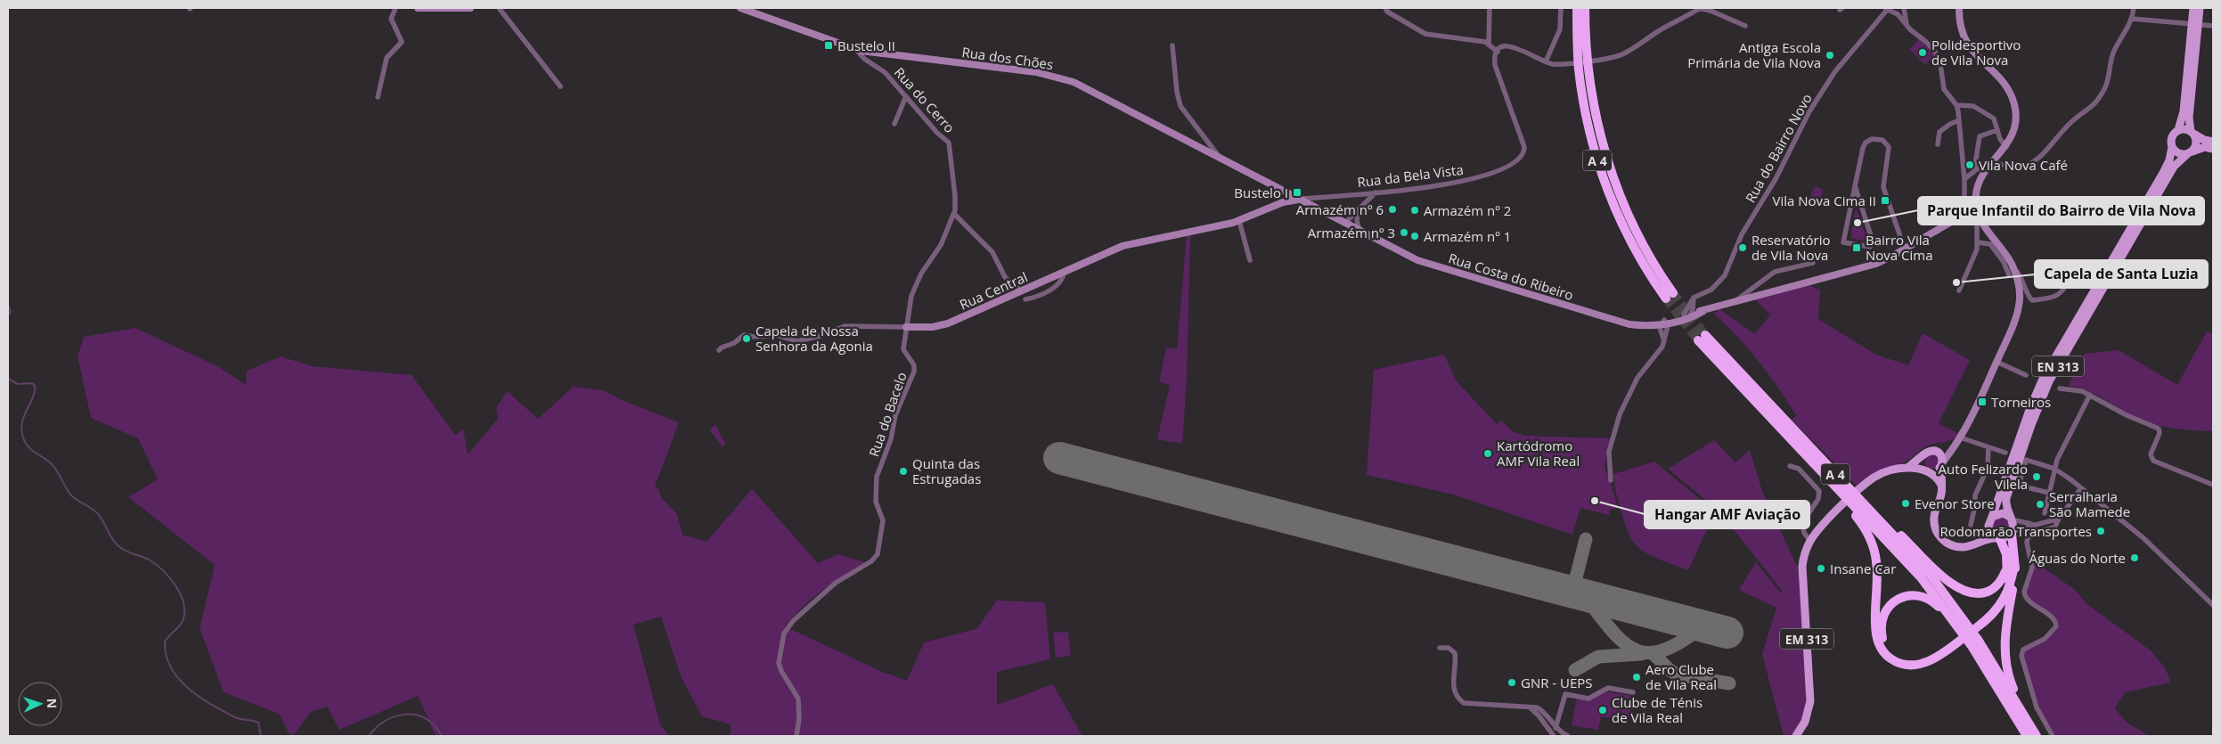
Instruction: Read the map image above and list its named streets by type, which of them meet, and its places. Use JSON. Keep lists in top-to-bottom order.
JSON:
{
  "streets": {
    "highway": ["A 4"],
    "main road": [
      "Rua dos Chões",
      "Rua Costa do Ribeiro",
      "Rua Central",
      "EN 313",
      "EM 313"
    ],
    "street": [
      "Rua do Cerro",
      "Rua do Bairro Novo",
      "Rua da Bela Vista",
      "Rua do Bacelo"
    ]
  },
  "crossings": [
    ["Rua dos Chões", "Rua do Cerro"],
    ["Rua dos Chões", "Rua da Bela Vista"],
    ["Rua dos Chões", "Rua Costa do Ribeiro"],
    ["Rua dos Chões", "Rua Central"],
    ["Rua do Cerro", "Rua Central"],
    ["Rua do Cerro", "Rua do Bacelo"],
    ["Rua do Bairro Novo", "Rua Costa do Ribeiro"],
    ["Rua da Bela Vista", "Rua Central"],
    ["Rua Central", "Rua do Bacelo"]
  ],
  "places": {
    "transit": [
      "Bustelo II",
      "Bustelo I",
      "Vila Nova Cima II",
      "Bairro Vila Nova Cima",
      "Torneiros"
    ],
    "other": [
      "Polidesportivo de Vila Nova",
      "Antiga Escola Primária de Vila Nova",
      "Vila Nova Café",
      "Armazém nº 6",
      "Armazém nº 2",
      "Parque Infantil do Bairro de Vila Nova",
      "Armazém nº 3",
      "Armazém nº 1",
      "Reservatório de Vila Nova",
      "Capela de Santa Luzia",
      "Capela de Nossa Senhora da Agonia",
      "Kartódromo AMF Vila Real",
      "Quinta das Estrugadas",
      "Auto Felizardo Vilela",
      "Hangar AMF Aviação",
      "Evenor Store",
      "Serralharia São Mamede",
      "Rodomarão Transportes",
      "Águas do Norte",
      "Insane Car",
      "Aero Clube de Vila Real",
      "GNR - UEPS",
      "Clube de Ténis de Vila Real"
    ]
  },
  "north": "right"
}
